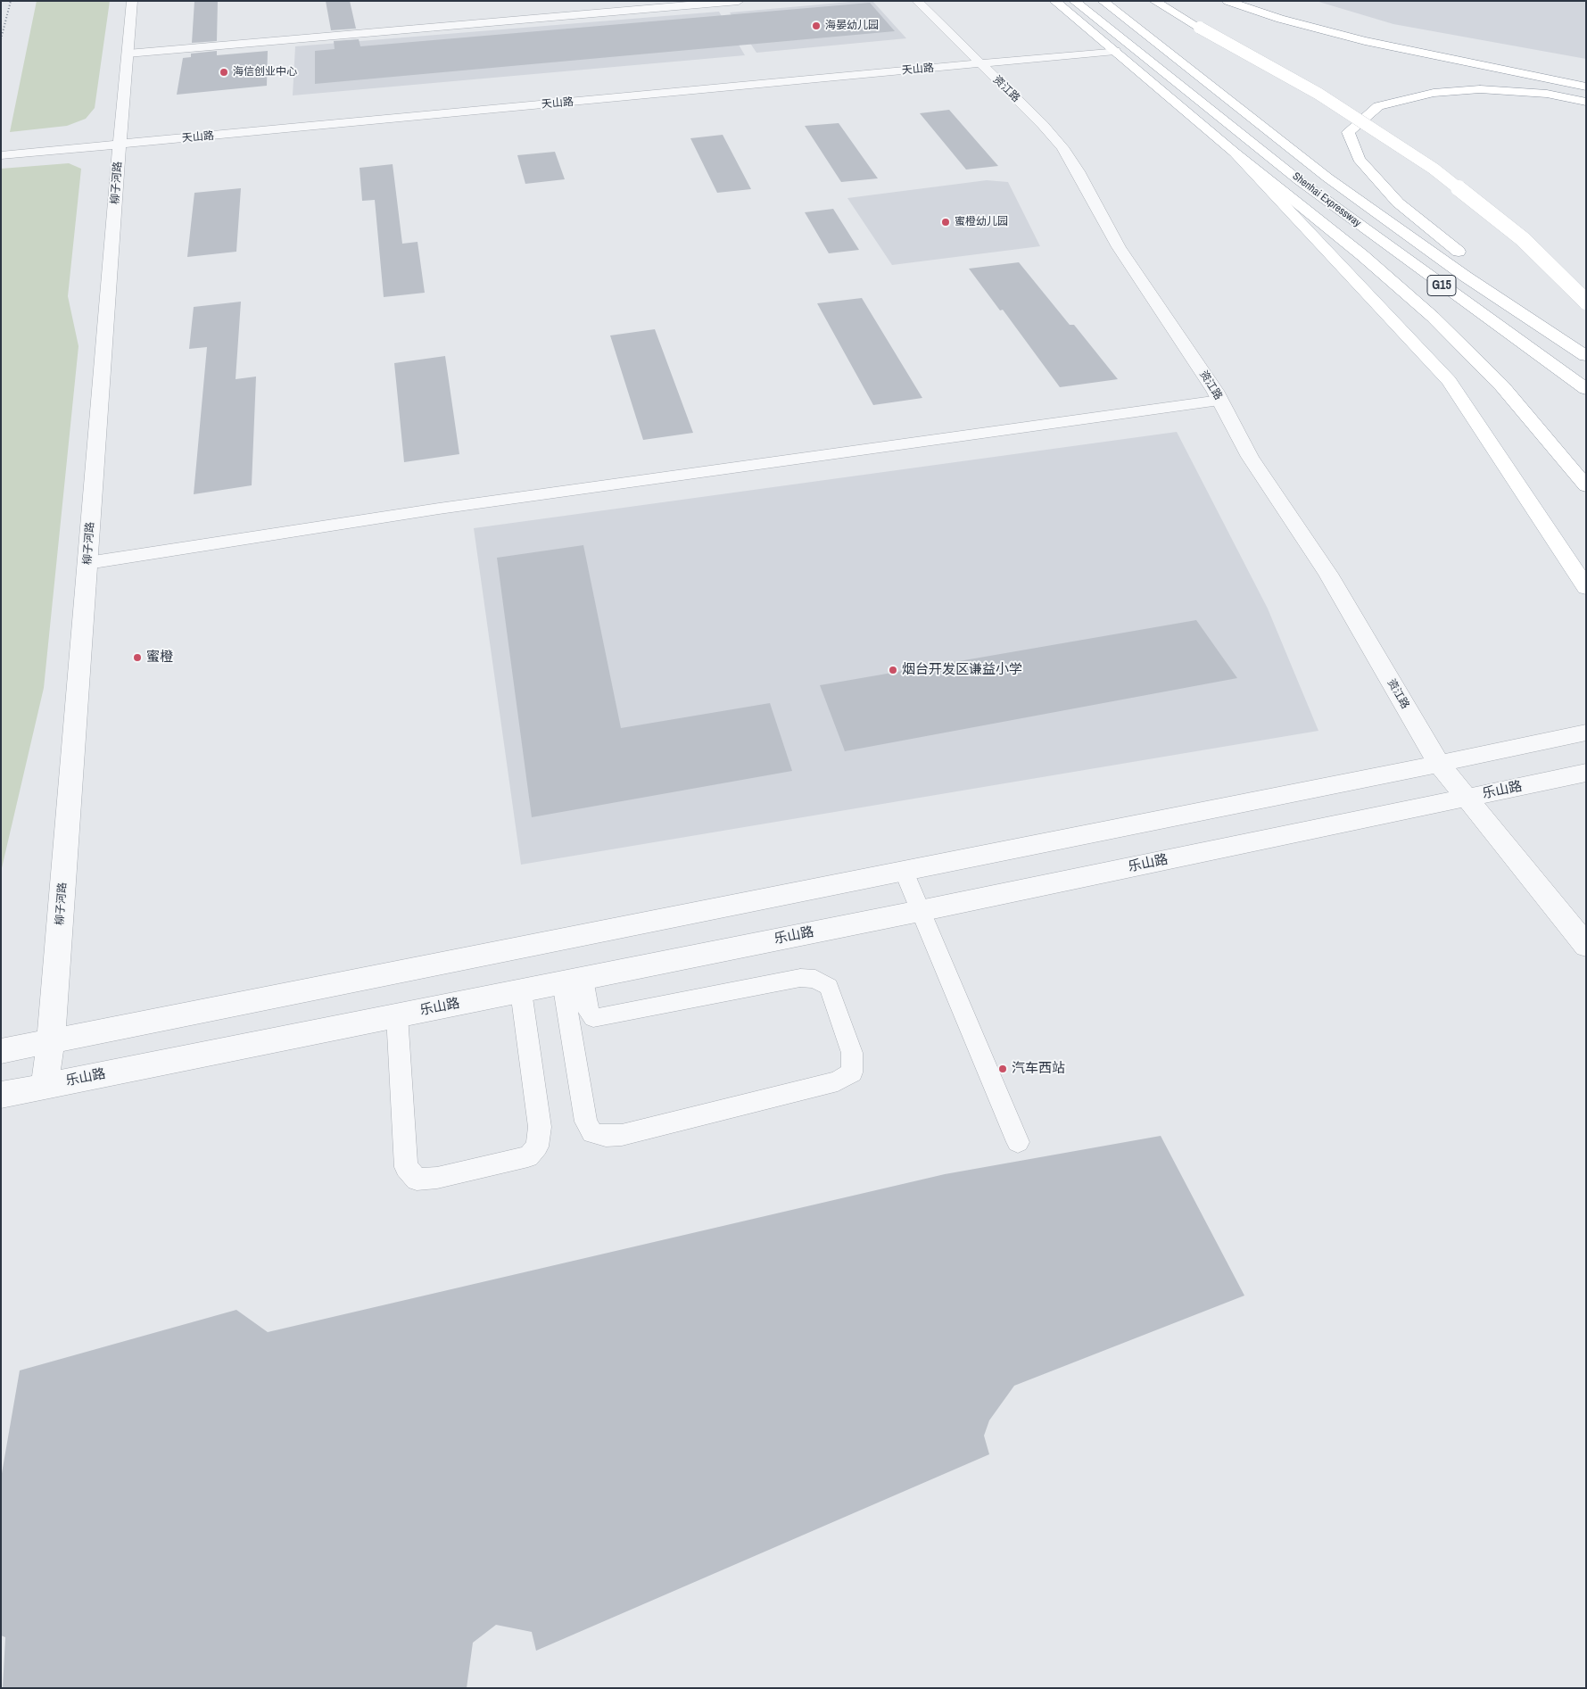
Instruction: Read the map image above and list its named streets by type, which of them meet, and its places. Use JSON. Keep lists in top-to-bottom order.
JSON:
{
  "streets": {
    "main road": ["Shenhai Expressway", "G15"],
    "street": [
      "天山路",
      "资江路",
      "柳子河路",
      "乐山路"
    ]
  },
  "crossings": [
    ["天山路", "资江路"],
    ["天山路", "柳子河路"],
    ["资江路", "乐山路"],
    ["柳子河路", "乐山路"]
  ],
  "places": [
    "海晏幼儿园",
    "海信创业中心",
    "蜜橙幼儿园",
    "蜜橙",
    "烟台开发区谦益小学",
    "汽车西站"
  ]
}
